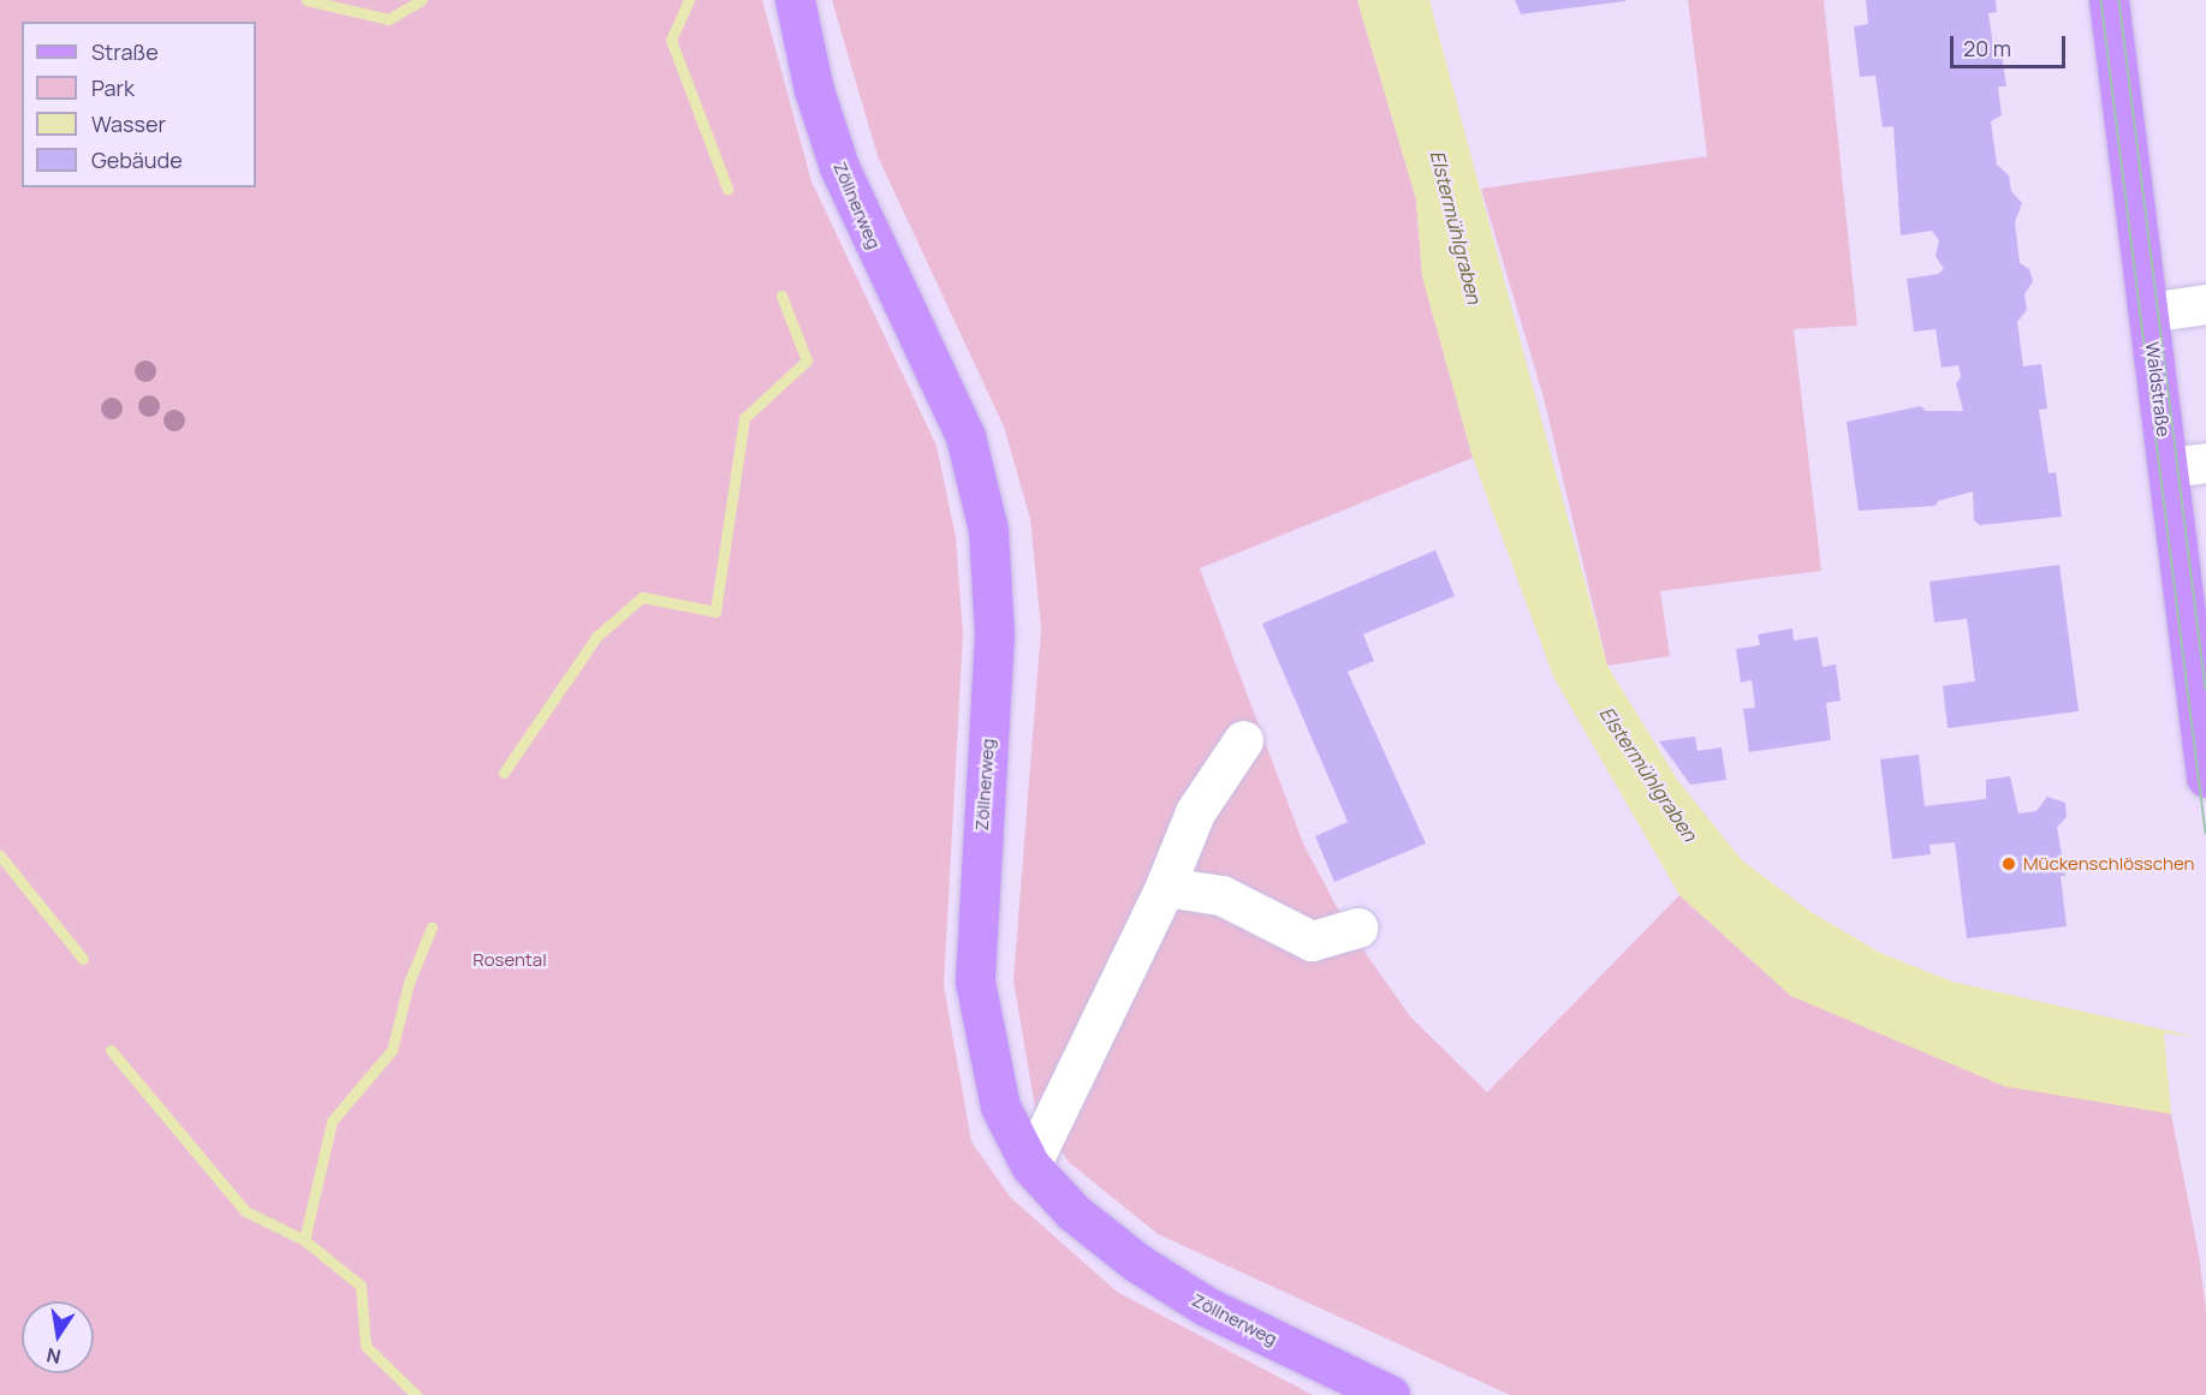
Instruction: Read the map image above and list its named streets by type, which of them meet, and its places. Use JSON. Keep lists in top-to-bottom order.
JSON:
{
  "streets": {
    "main road": ["Zöllnerweg", "Waldstraße"]
  },
  "water": ["Elstermühlgraben"],
  "parks": ["Rosental"],
  "places": ["Mückenschlösschen"],
  "legend": [
    "Straße",
    "Park",
    "Wasser",
    "Gebäude"
  ],
  "scale_bar": "20 m",
  "north": "bottom"
}
